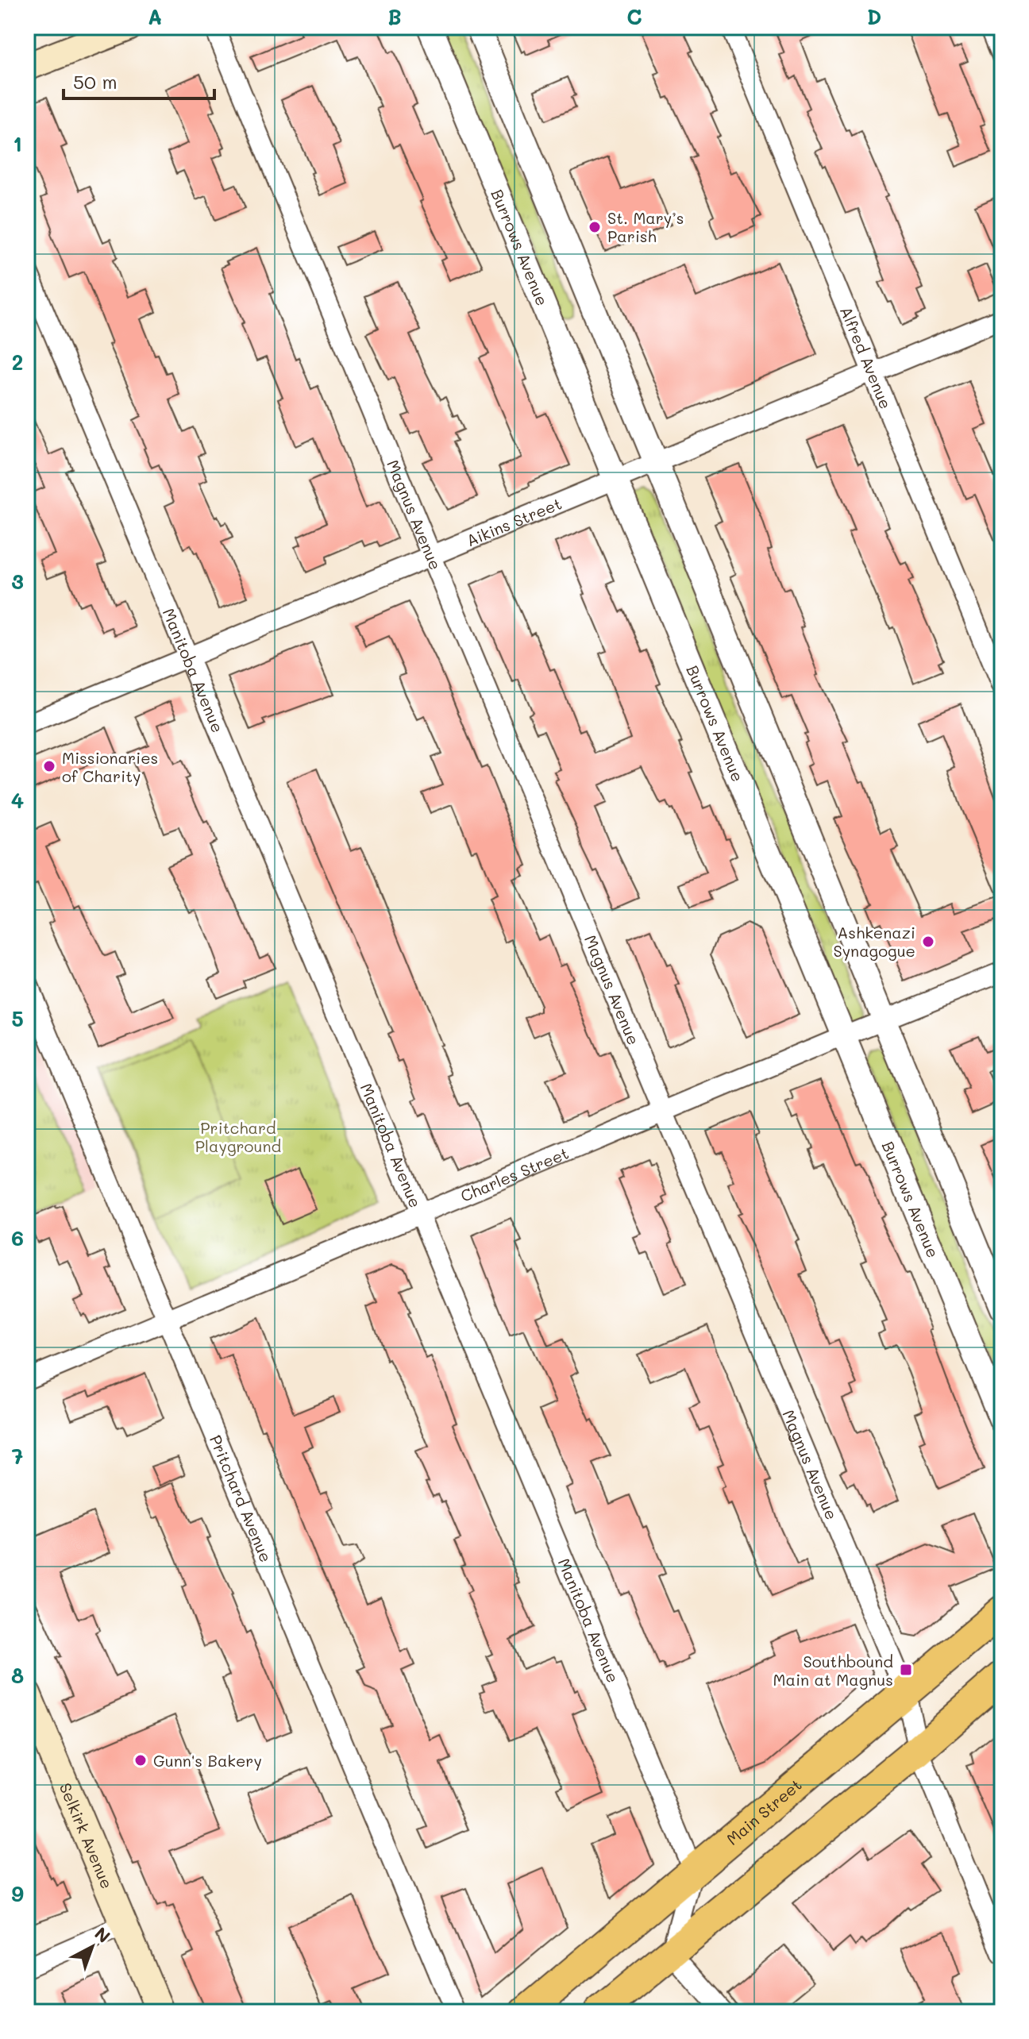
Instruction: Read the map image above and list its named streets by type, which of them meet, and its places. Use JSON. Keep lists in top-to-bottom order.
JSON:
{
  "streets": {
    "main road": ["Main Street", "Selkirk Avenue"],
    "street": [
      "Burrows Avenue",
      "Alfred Avenue",
      "Magnus Avenue",
      "Aikins Street",
      "Manitoba Avenue",
      "Charles Street",
      "Pritchard Avenue"
    ]
  },
  "crossings": [
    ["Burrows Avenue", "Aikins Street"],
    ["Burrows Avenue", "Charles Street"],
    ["Alfred Avenue", "Aikins Street"],
    ["Magnus Avenue", "Aikins Street"],
    ["Magnus Avenue", "Charles Street"],
    ["Magnus Avenue", "Main Street"],
    ["Aikins Street", "Manitoba Avenue"],
    ["Manitoba Avenue", "Charles Street"],
    ["Manitoba Avenue", "Main Street"],
    ["Charles Street", "Pritchard Avenue"]
  ],
  "parks": ["Pritchard Playground"],
  "places": {
    "other": [
      "St. Mary’s Parish",
      "Missionaries of Charity",
      "Ashkenazi Synagogue",
      "Gunn's Bakery"
    ],
    "transit": ["Southbound Main at Magnus"]
  },
  "scale_bar": "50 m",
  "north": "top right",
  "grid": {
    "columns": [
      "A",
      "B",
      "C",
      "D"
    ],
    "rows": [
      "1",
      "2",
      "3",
      "4",
      "5",
      "6",
      "7",
      "8",
      "9"
    ]
  }
}
